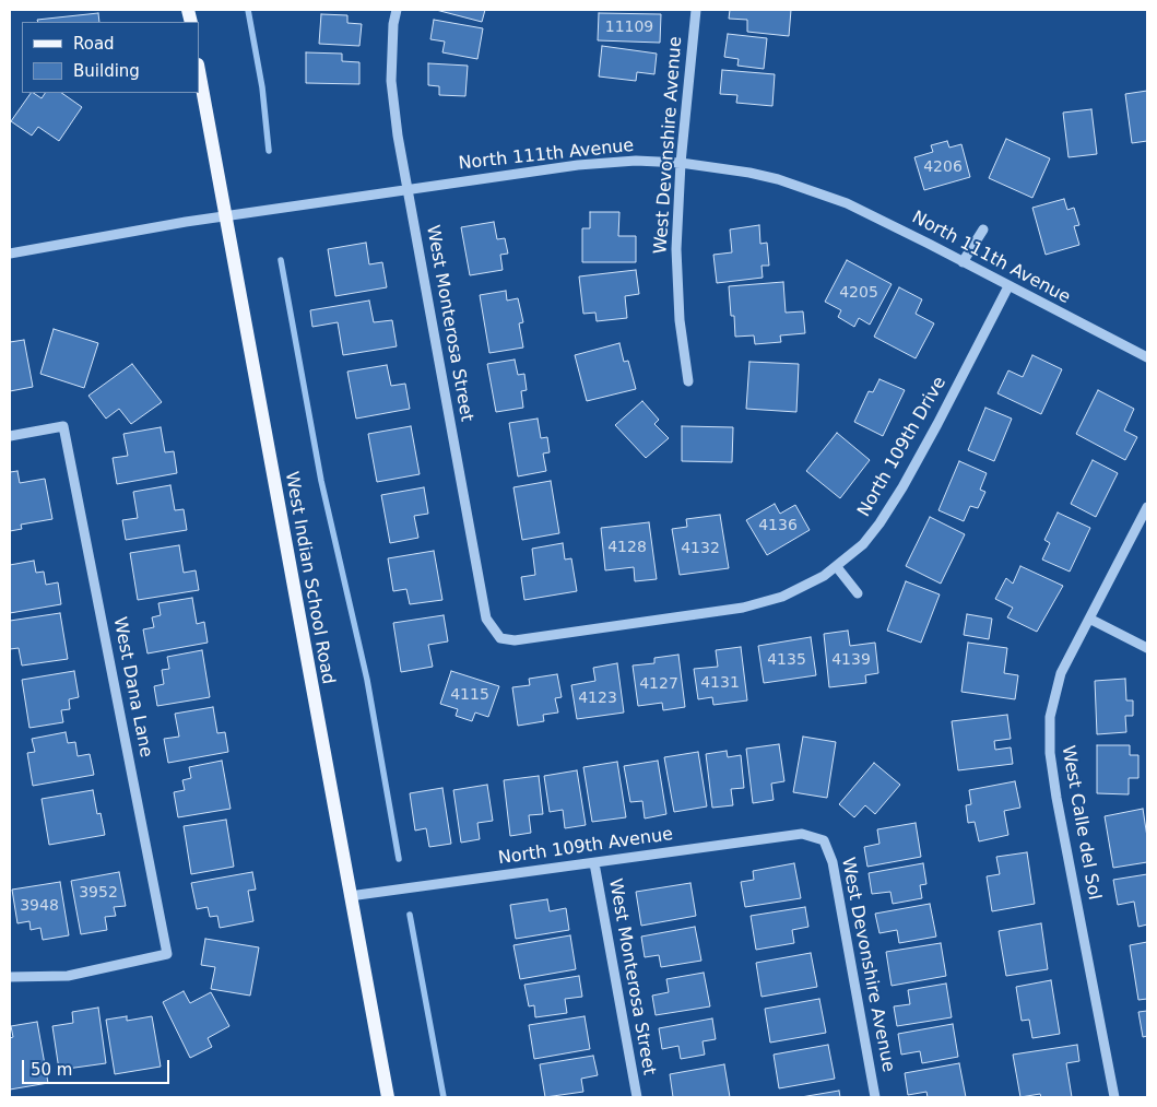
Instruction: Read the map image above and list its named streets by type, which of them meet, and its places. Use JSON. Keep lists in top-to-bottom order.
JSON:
{
  "streets": {
    "main road": ["West Indian School Road"],
    "street": [
      "West Devonshire Avenue",
      "North 111th Avenue",
      "West Monterosa Street",
      "North 109th Drive",
      "West Dana Lane",
      "West Calle del Sol",
      "North 109th Avenue"
    ]
  },
  "crossings": [
    ["West Devonshire Avenue", "North 111th Avenue"],
    ["West Devonshire Avenue", "North 109th Avenue"],
    ["North 111th Avenue", "West Monterosa Street"],
    ["North 111th Avenue", "North 109th Drive"],
    ["North 111th Avenue", "West Indian School Road"],
    ["West Monterosa Street", "North 109th Drive"],
    ["West Monterosa Street", "North 109th Avenue"],
    ["West Indian School Road", "North 109th Avenue"]
  ],
  "house_numbers": [
    "11109",
    "4206",
    "4205",
    "4136",
    "4128",
    "4132",
    "4135",
    "4139",
    "4131",
    "4127",
    "4115",
    "4123",
    "3952",
    "3948"
  ],
  "legend": ["Road", "Building"],
  "scale_bar": "50 m"
}
